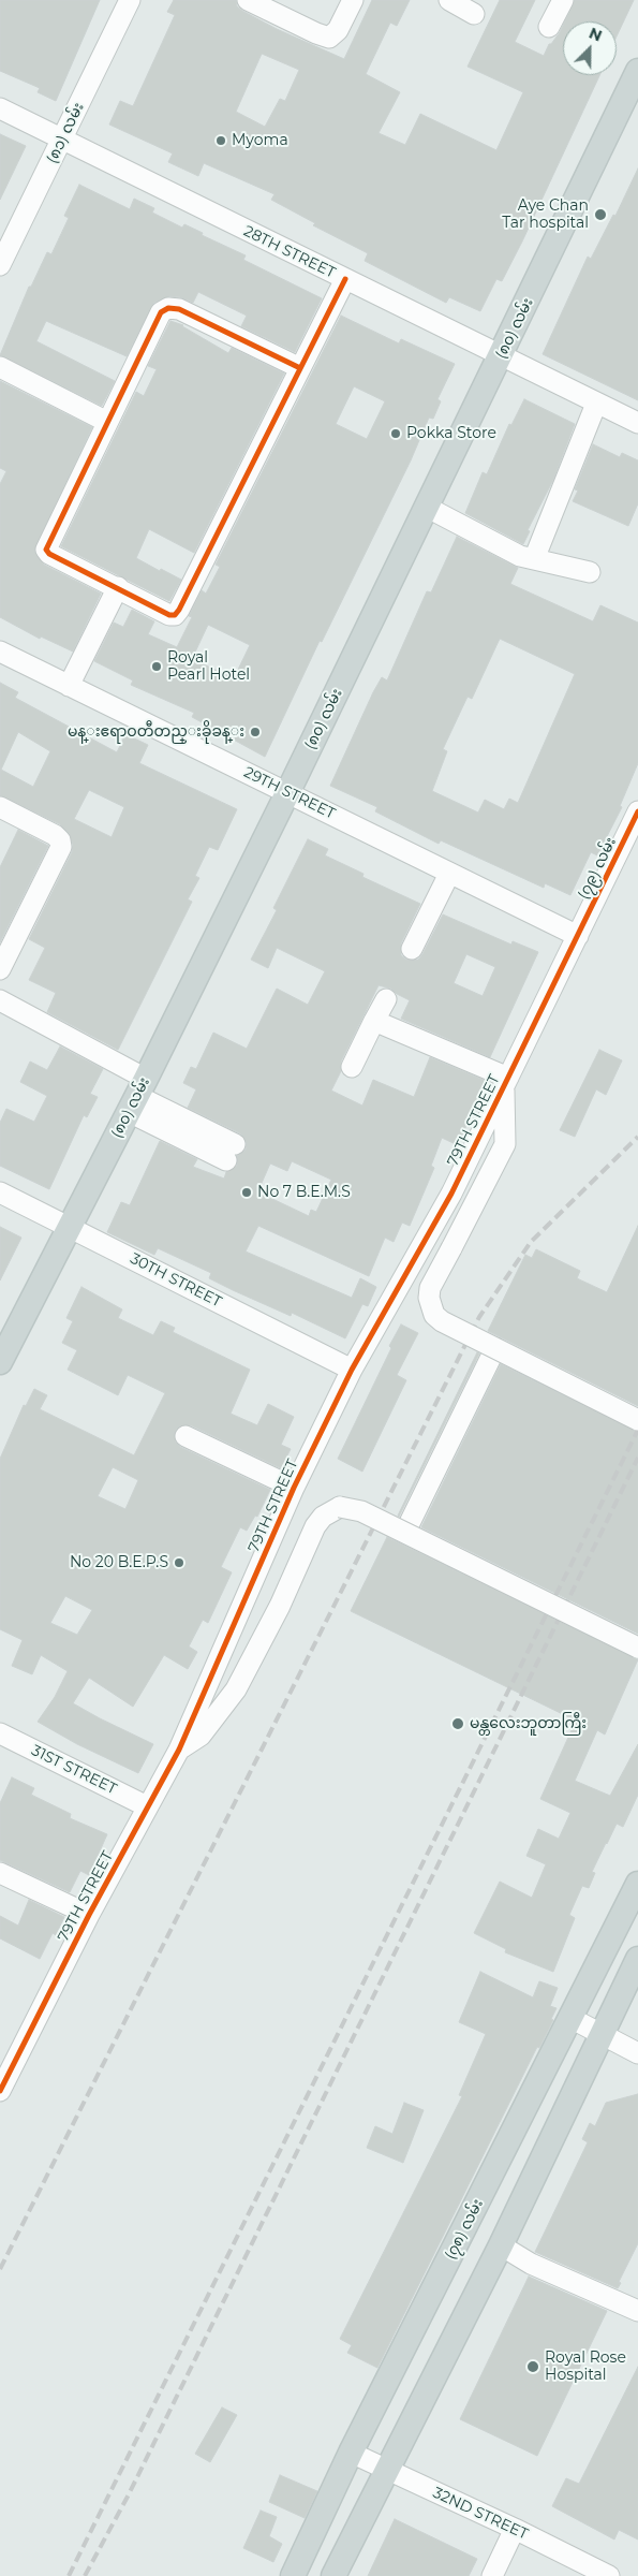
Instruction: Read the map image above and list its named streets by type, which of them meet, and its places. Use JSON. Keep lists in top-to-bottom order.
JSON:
{
  "streets": {
    "main road": ["(၈၀) လမ်း", "(၇၈) လမ်း"],
    "street": [
      "(၈၁) လမ်း",
      "28TH STREET",
      "29TH STREET",
      "(၇၉) လမ်း",
      "79TH STREET",
      "30TH STREET",
      "31ST STREET",
      "32ND STREET"
    ]
  },
  "crossings": [
    ["(၈၁) လမ်း", "28TH STREET"],
    ["28TH STREET", "(၈၀) လမ်း"],
    ["(၈၀) လမ်း", "29TH STREET"],
    ["(၈၀) လမ်း", "30TH STREET"],
    ["29TH STREET", "(၇၉) လမ်း"],
    ["29TH STREET", "79TH STREET"],
    ["(၇၉) လမ်း", "79TH STREET"],
    ["79TH STREET", "30TH STREET"],
    ["79TH STREET", "31ST STREET"],
    ["(၇၈) လမ်း", "32ND STREET"]
  ],
  "places": [
    "Myoma",
    "Aye Chan Tar hospital",
    "Pokka Store",
    "Royal Pearl Hotel",
    "မန္းဧရာဝတီတည္းခိုခန္း",
    "No 7 B.E.M.S",
    "No 20 B.E.P.S",
    "မန္တလေးဘူတာကြီး",
    "Royal Rose Hospital"
  ],
  "north": "top right"
}
